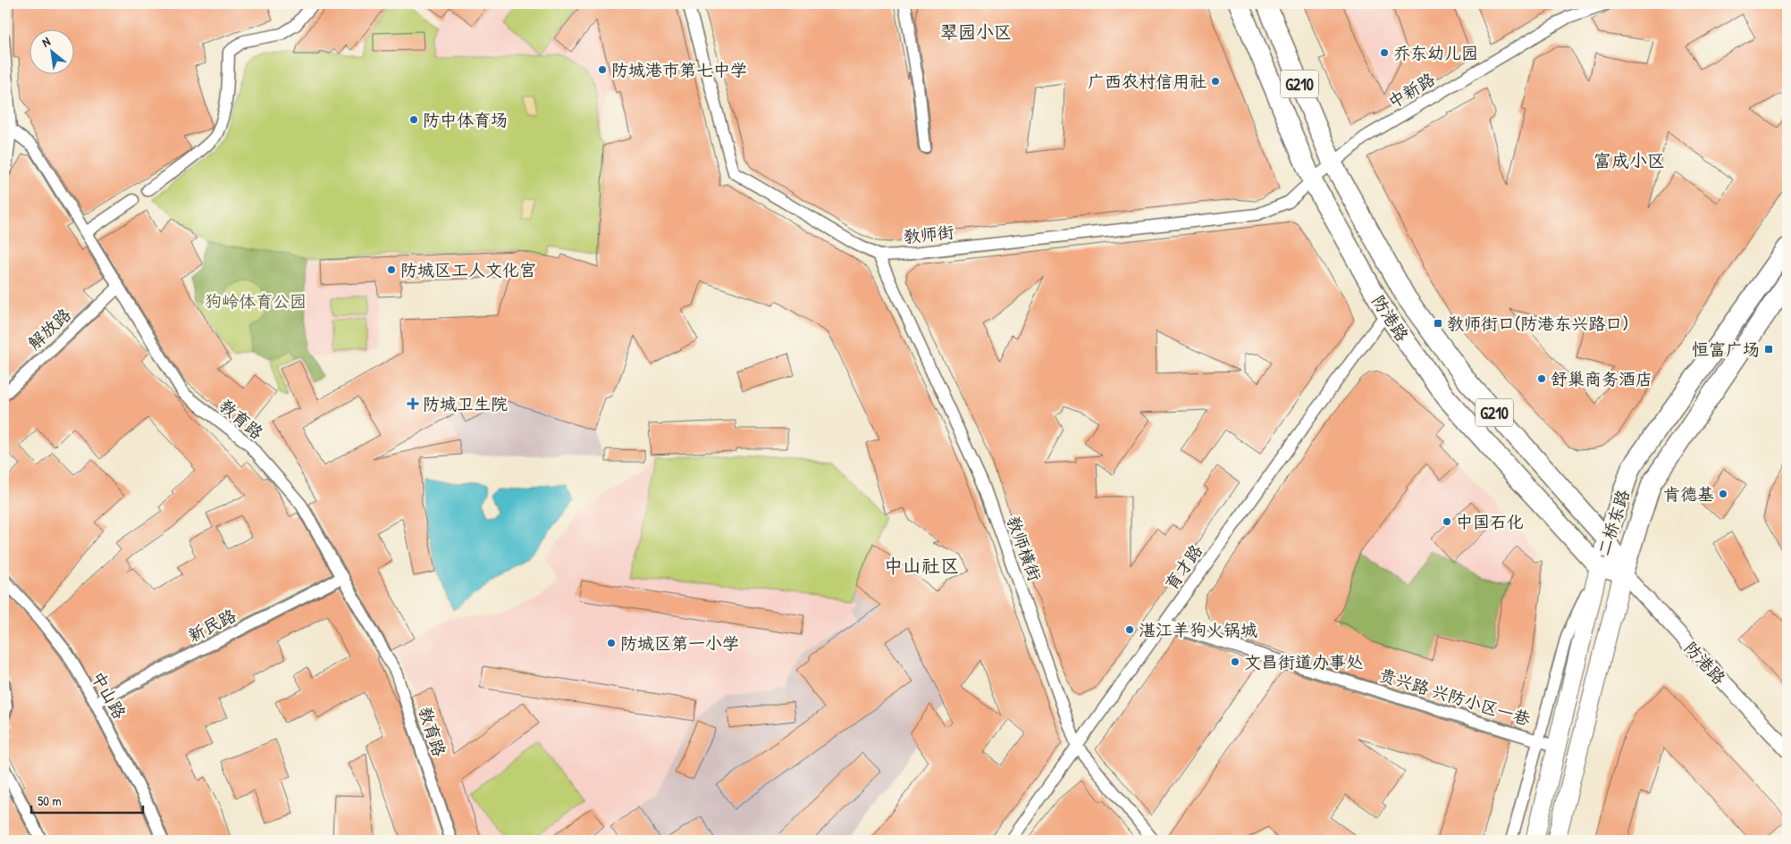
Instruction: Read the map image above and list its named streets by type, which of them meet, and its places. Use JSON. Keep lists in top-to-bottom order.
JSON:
{
  "streets": {
    "highway": ["G210", "防港路", "二桥东路"],
    "street": [
      "中新路",
      "教师街",
      "解放路",
      "教育路",
      "教师横街",
      "育才路",
      "新民路",
      "中山路",
      "贵兴路 兴防小区一巷"
    ]
  },
  "crossings": [
    ["中新路", "教师街"],
    ["中新路", "防港路"],
    ["教师街", "防港路"],
    ["教师街", "教师横街"],
    ["防港路", "二桥东路"],
    ["防港路", "育才路"],
    ["解放路", "教育路"],
    ["教育路", "新民路"],
    ["二桥东路", "贵兴路 兴防小区一巷"],
    ["教师横街", "育才路"],
    ["育才路", "贵兴路 兴防小区一巷"],
    ["新民路", "中山路"]
  ],
  "districts": ["翠园小区", "富成小区", "中山社区"],
  "parks": ["狗岭体育公园"],
  "places": {
    "other": [
      "乔东幼儿园",
      "防城港市第七中学",
      "广西农村信用社",
      "防中体育场",
      "防城区工人文化宫",
      "舒巢商务酒店",
      "肯德基",
      "中国石化",
      "湛江羊狗火锅城",
      "防城区第一小学",
      "文昌街道办事处"
    ],
    "transit": ["教师街口(防港东兴路口)", "恒富广场"],
    "health": ["防城卫生院"]
  },
  "scale_bar": "50 m",
  "north": "top left"
}
